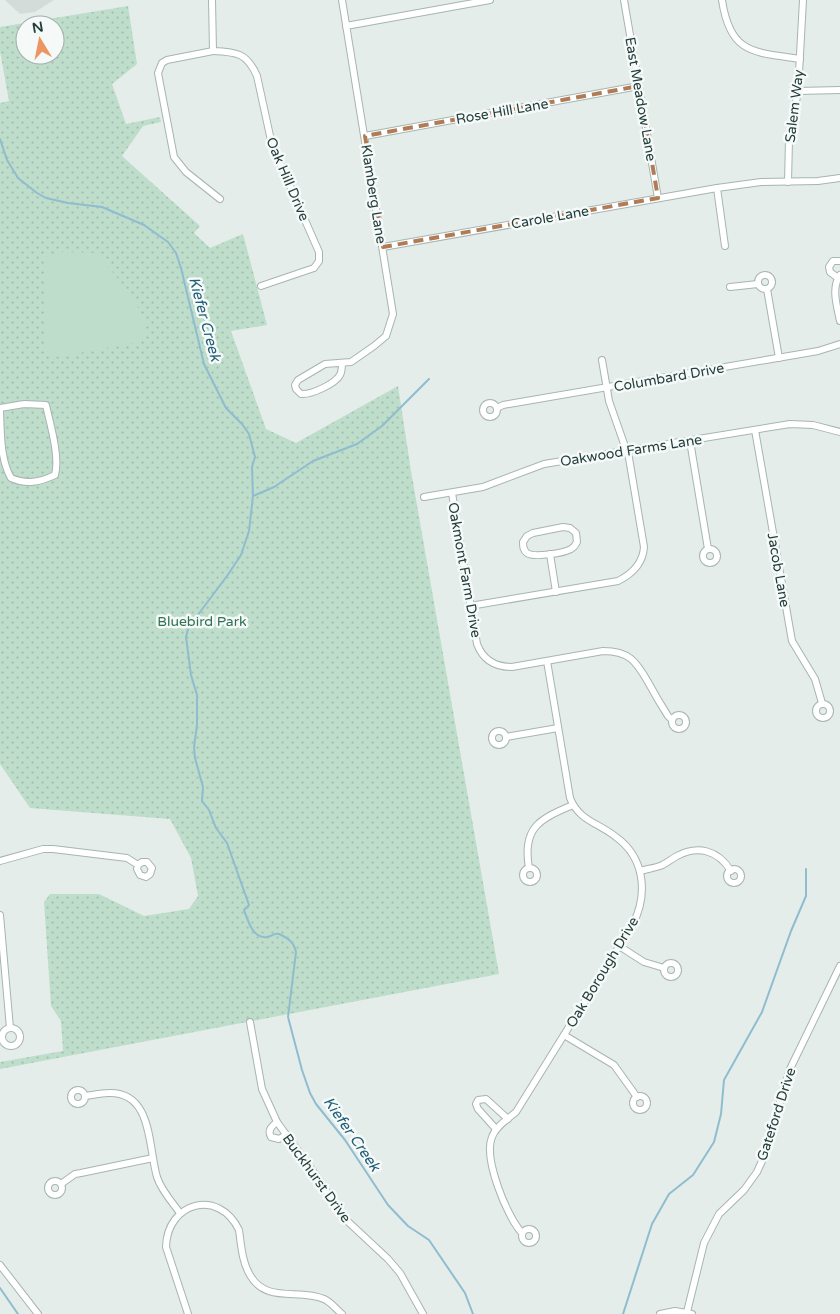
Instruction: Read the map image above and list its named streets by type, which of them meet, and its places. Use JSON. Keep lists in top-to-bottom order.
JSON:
{
  "streets": {
    "street": [
      "East Meadow Lane",
      "Salem Way",
      "Rose Hill Lane",
      "Oak Hill Drive",
      "Klamberg Lane",
      "Carole Lane",
      "Columbard Drive",
      "Oakwood Farms Lane",
      "Oakmont Farm Drive",
      "Jacob Lane",
      "Oak Borough Drive",
      "Gateford Drive",
      "Buckhurst Drive"
    ]
  },
  "crossings": [
    ["East Meadow Lane", "Rose Hill Lane"],
    ["East Meadow Lane", "Carole Lane"],
    ["Salem Way", "Carole Lane"],
    ["Rose Hill Lane", "Klamberg Lane"],
    ["Klamberg Lane", "Carole Lane"],
    ["Oakwood Farms Lane", "Oakmont Farm Drive"],
    ["Oakwood Farms Lane", "Jacob Lane"]
  ],
  "water": ["Kiefer Creek"],
  "parks": ["Bluebird Park"],
  "north": "top"
}
